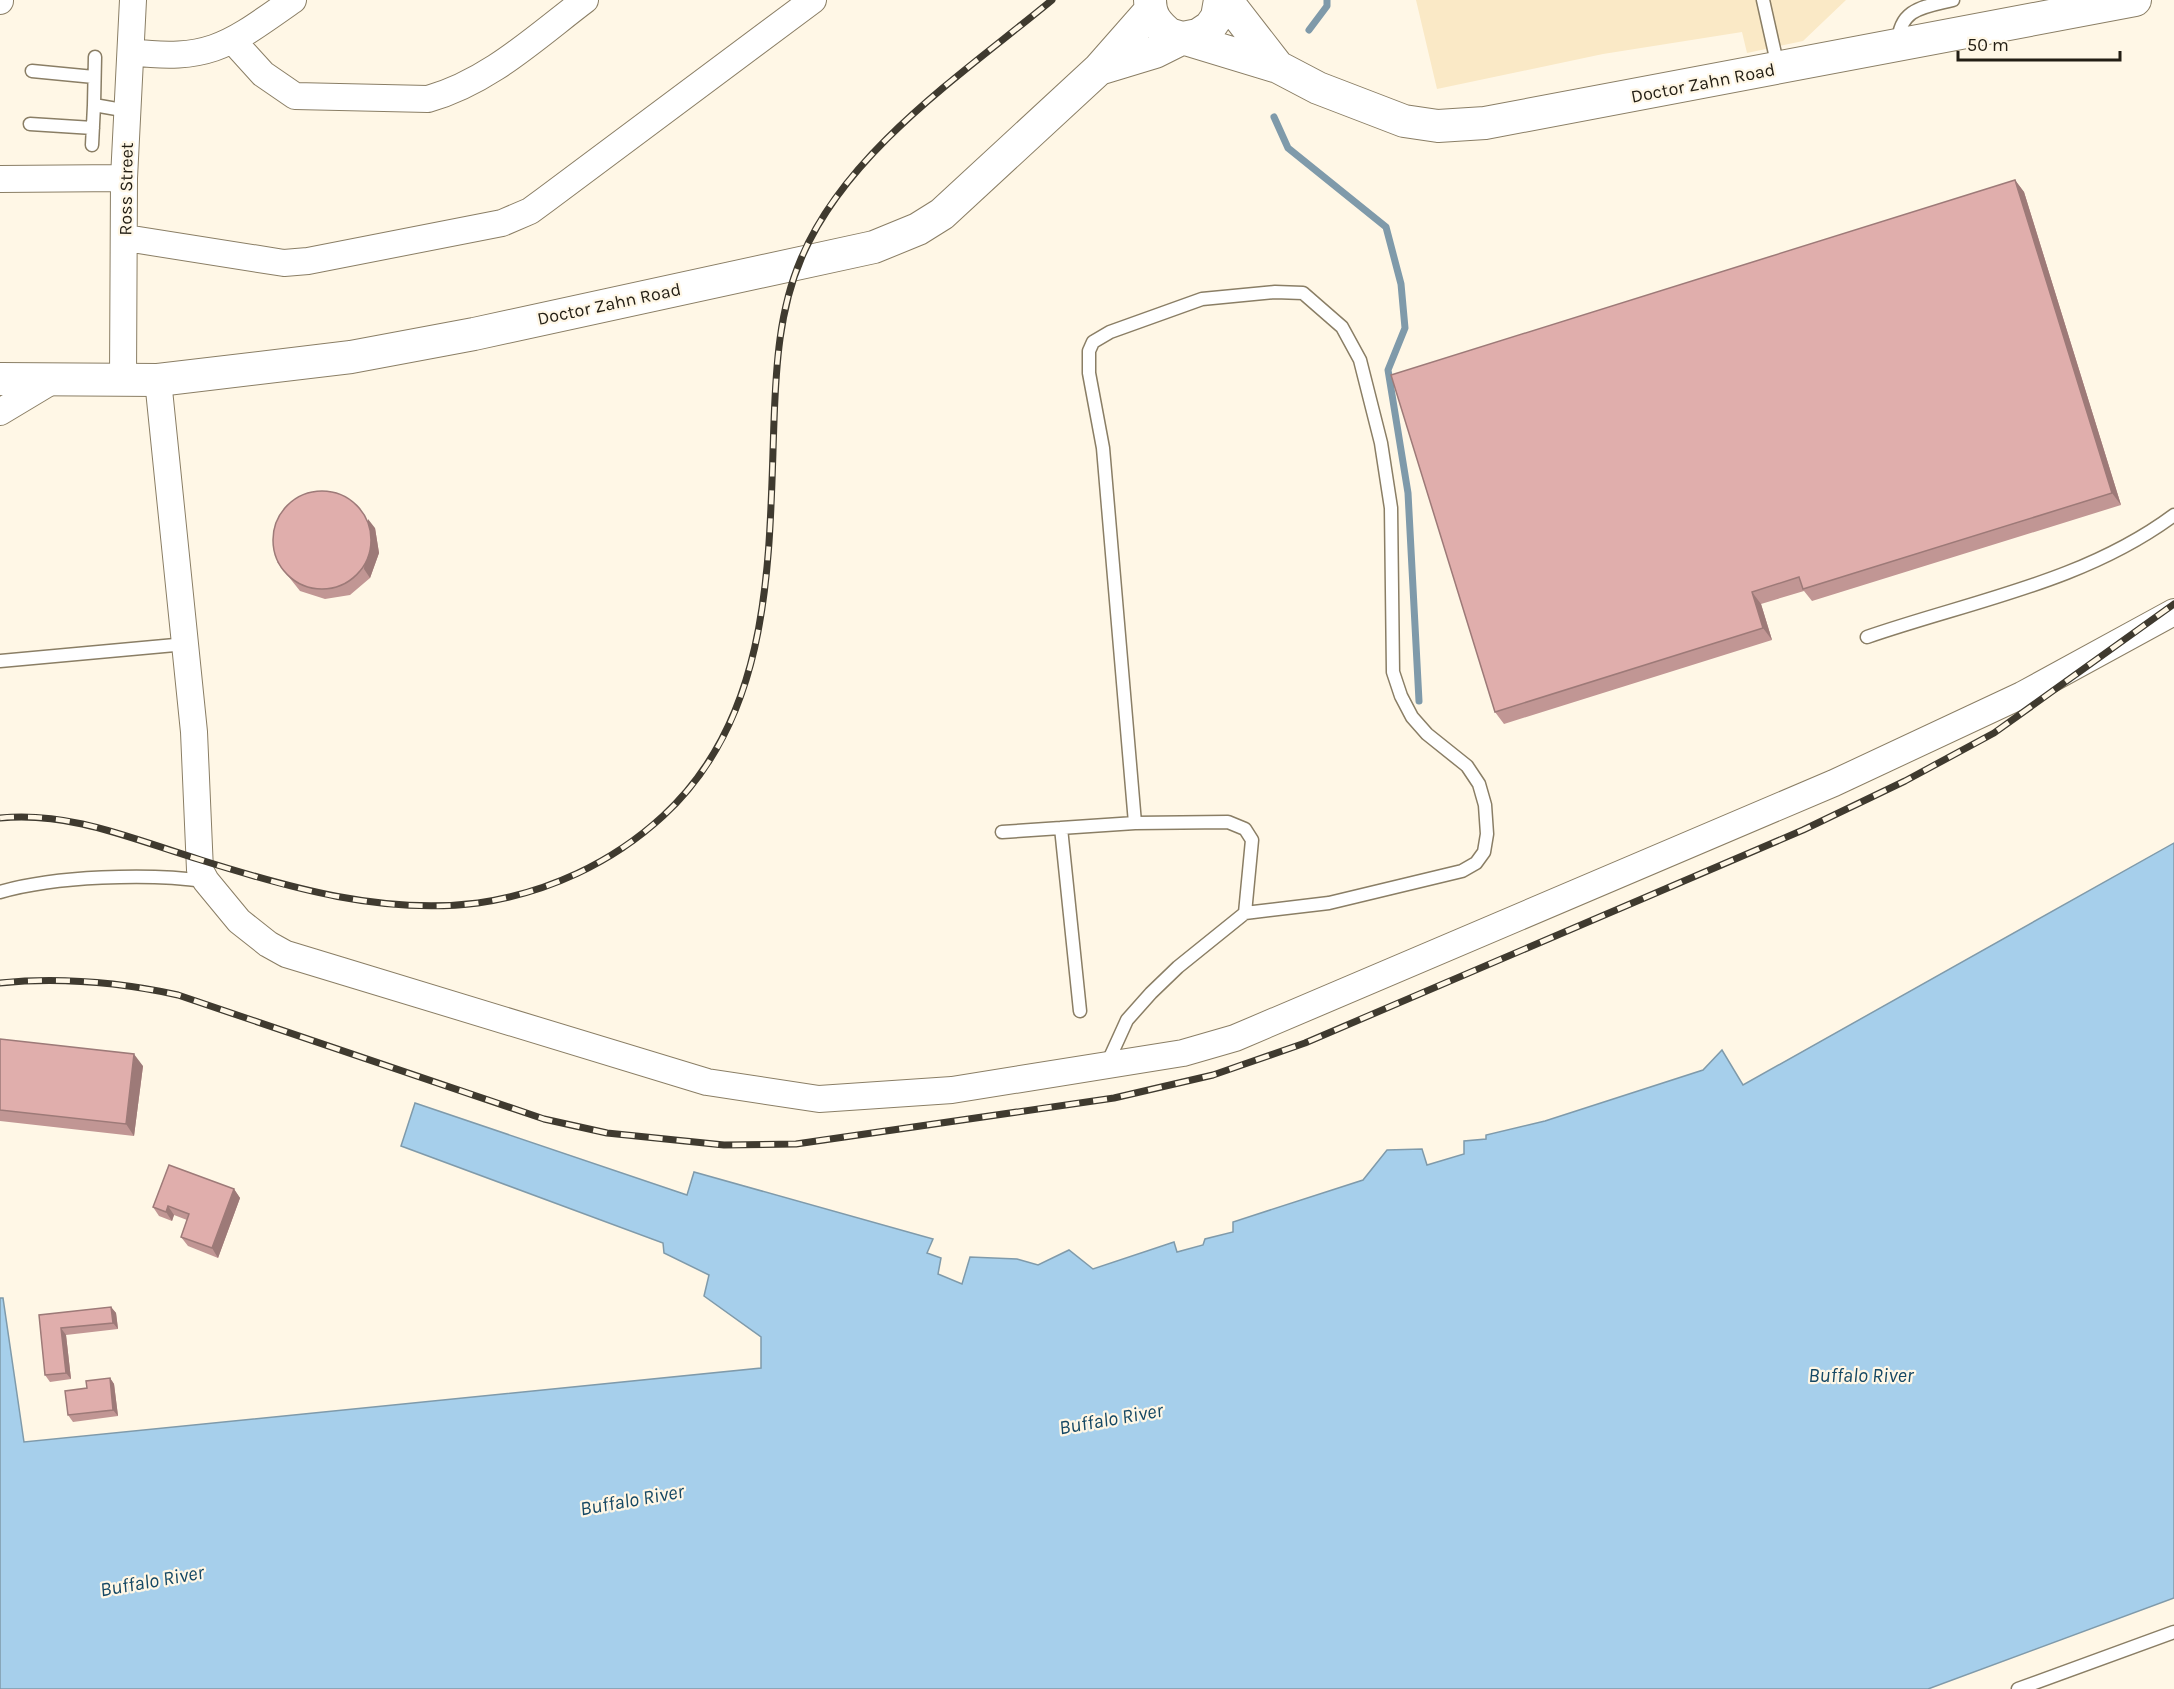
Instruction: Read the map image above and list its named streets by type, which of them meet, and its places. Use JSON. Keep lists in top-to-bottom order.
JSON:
{
  "streets": {
    "street": ["Doctor Zahn Road", "Ross Street"]
  },
  "crossings": [
    ["Doctor Zahn Road", "Ross Street"]
  ],
  "water": ["Buffalo River"],
  "scale_bar": "50 m"
}
